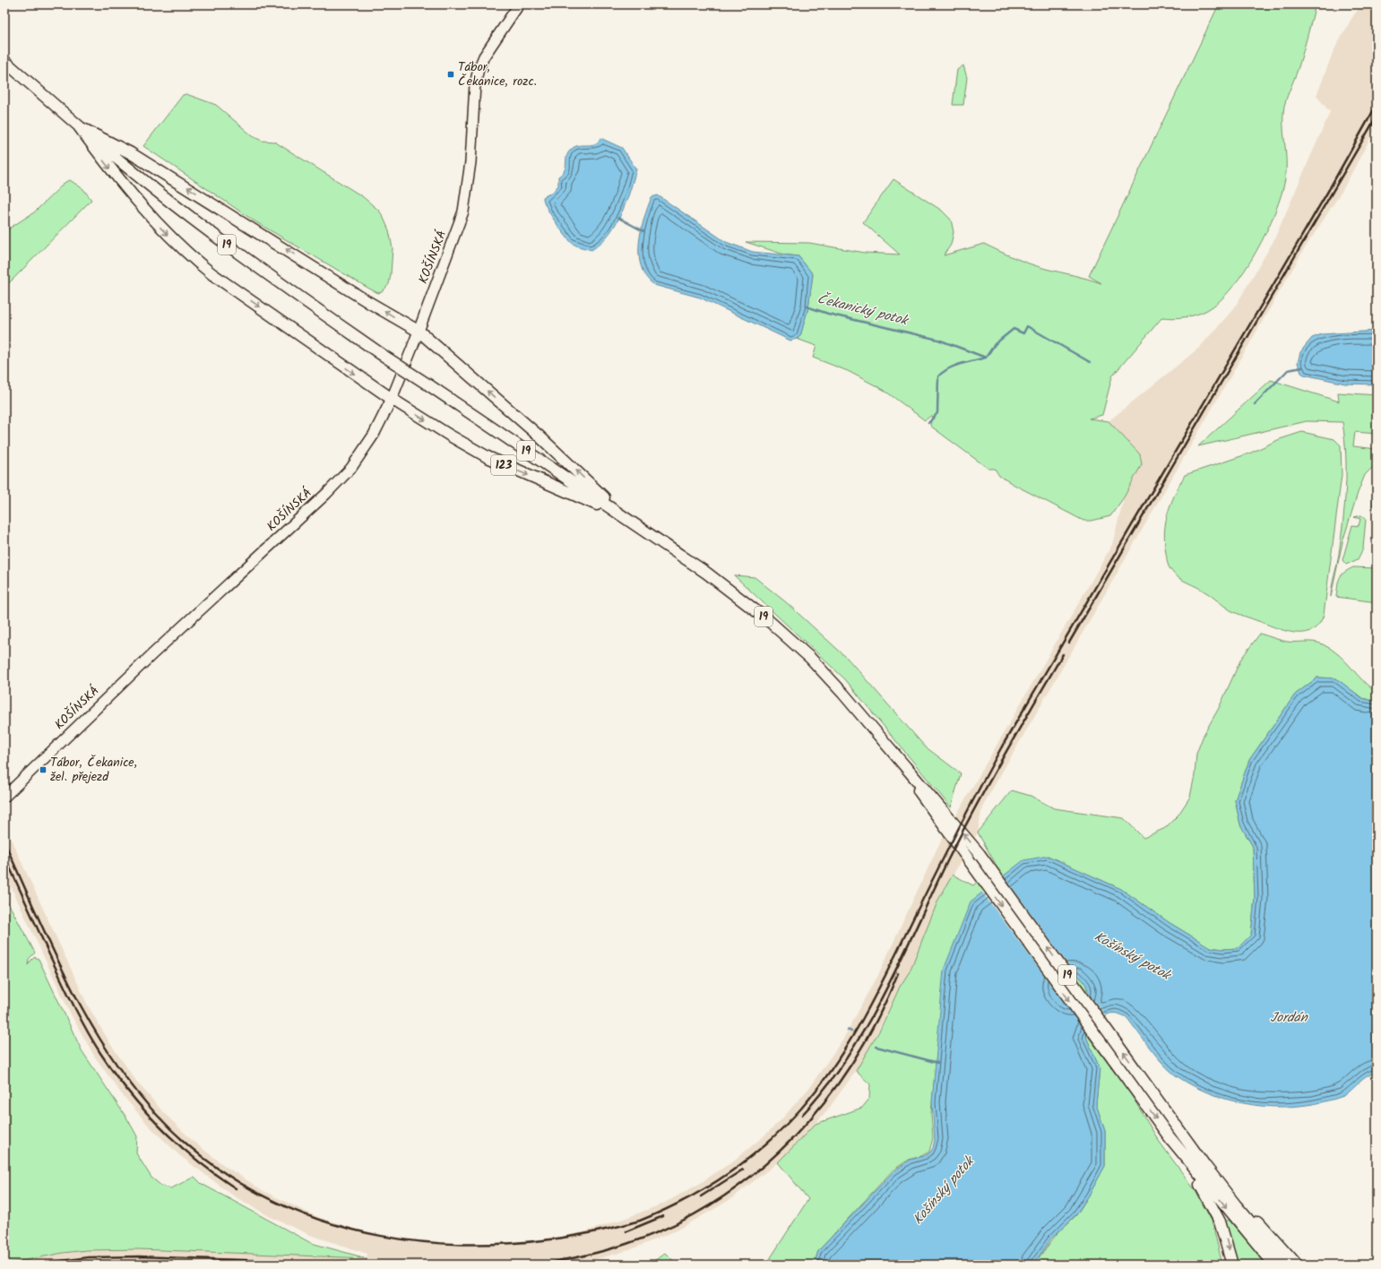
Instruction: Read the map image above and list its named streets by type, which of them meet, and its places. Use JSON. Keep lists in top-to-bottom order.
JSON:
{
  "streets": {
    "main road": ["19", "123"],
    "street": ["KOŠÍNSKÁ"]
  },
  "crossings": [
    ["19", "123"],
    ["KOŠÍNSKÁ", "123"]
  ],
  "water": ["Čekanický potok", "Košínský potok", "Jordán"],
  "places": {
    "transit": ["Tábor, Čekanice, rozc.", "Tábor, Čekanice, žel. přejezd"]
  }
}
